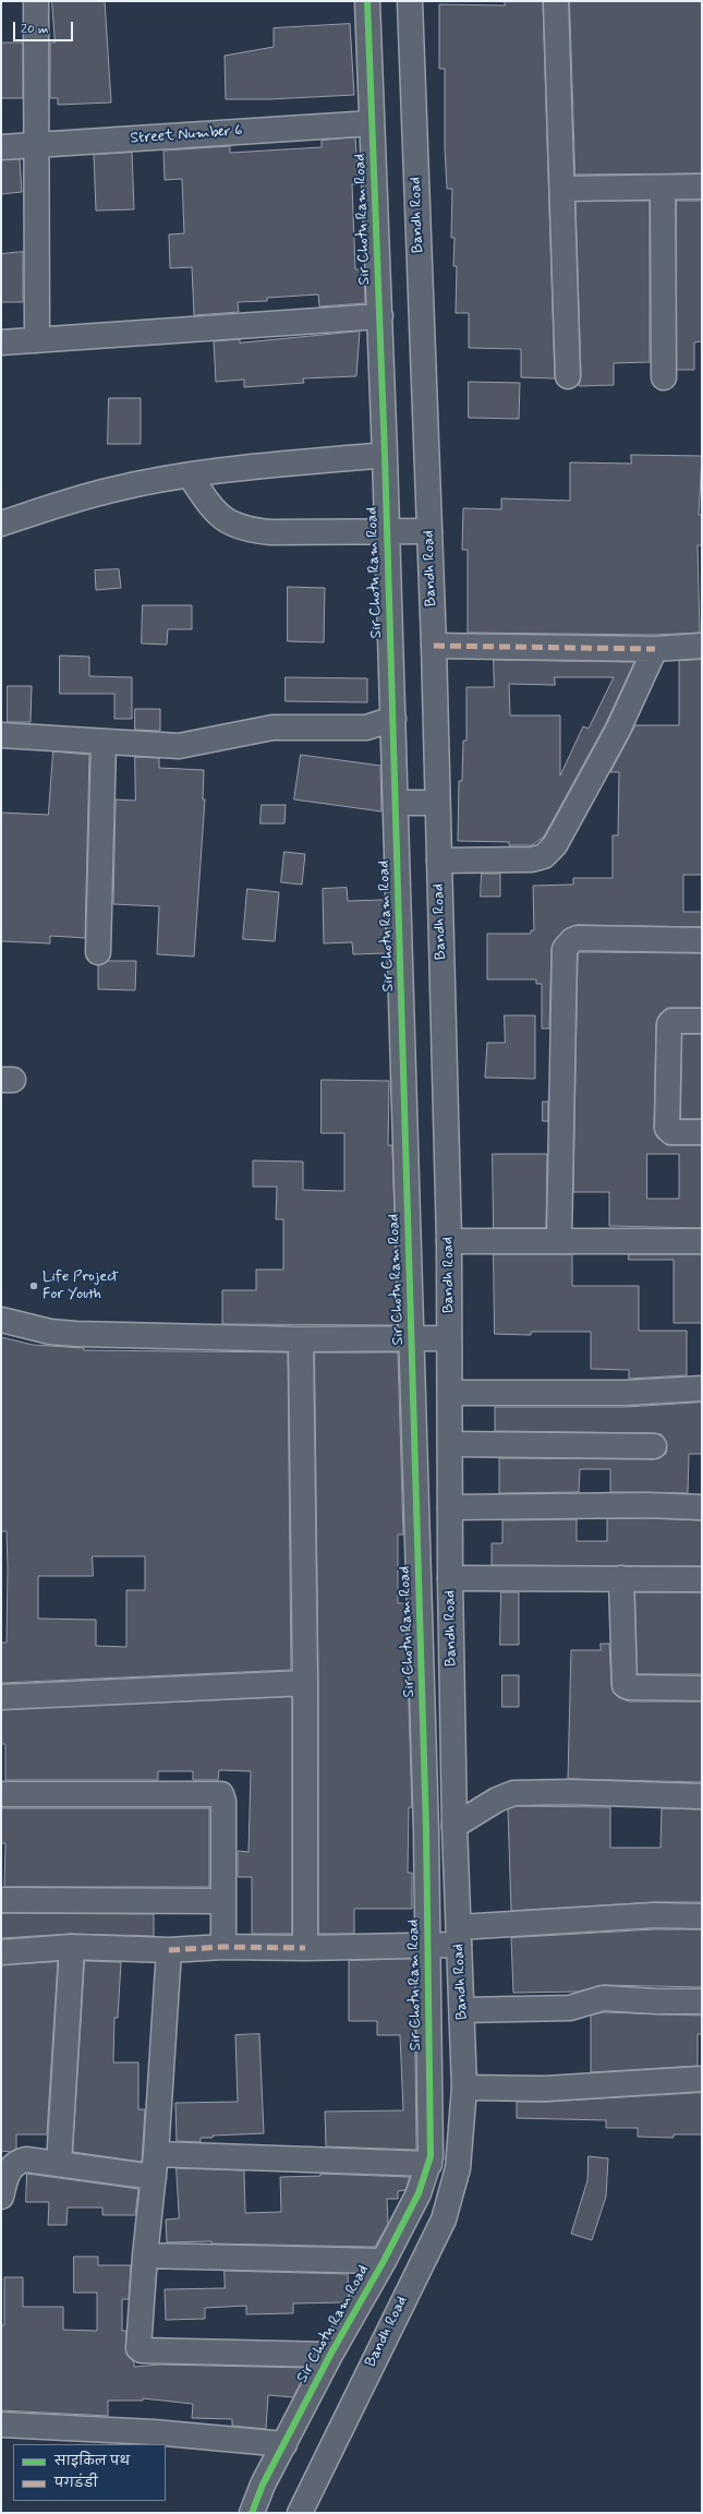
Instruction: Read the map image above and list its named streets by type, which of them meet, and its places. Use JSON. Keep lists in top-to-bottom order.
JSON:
{
  "streets": {
    "street": ["Street Number 6", "Bandh Road", "Sir Chotu Ram Road"]
  },
  "crossings": [
    ["Street Number 6", "Sir Chotu Ram Road"]
  ],
  "places": ["Life Project For Youth"],
  "legend": ["साइकिल पथ", "पगडंडी"],
  "scale_bar": "20 m"
}
